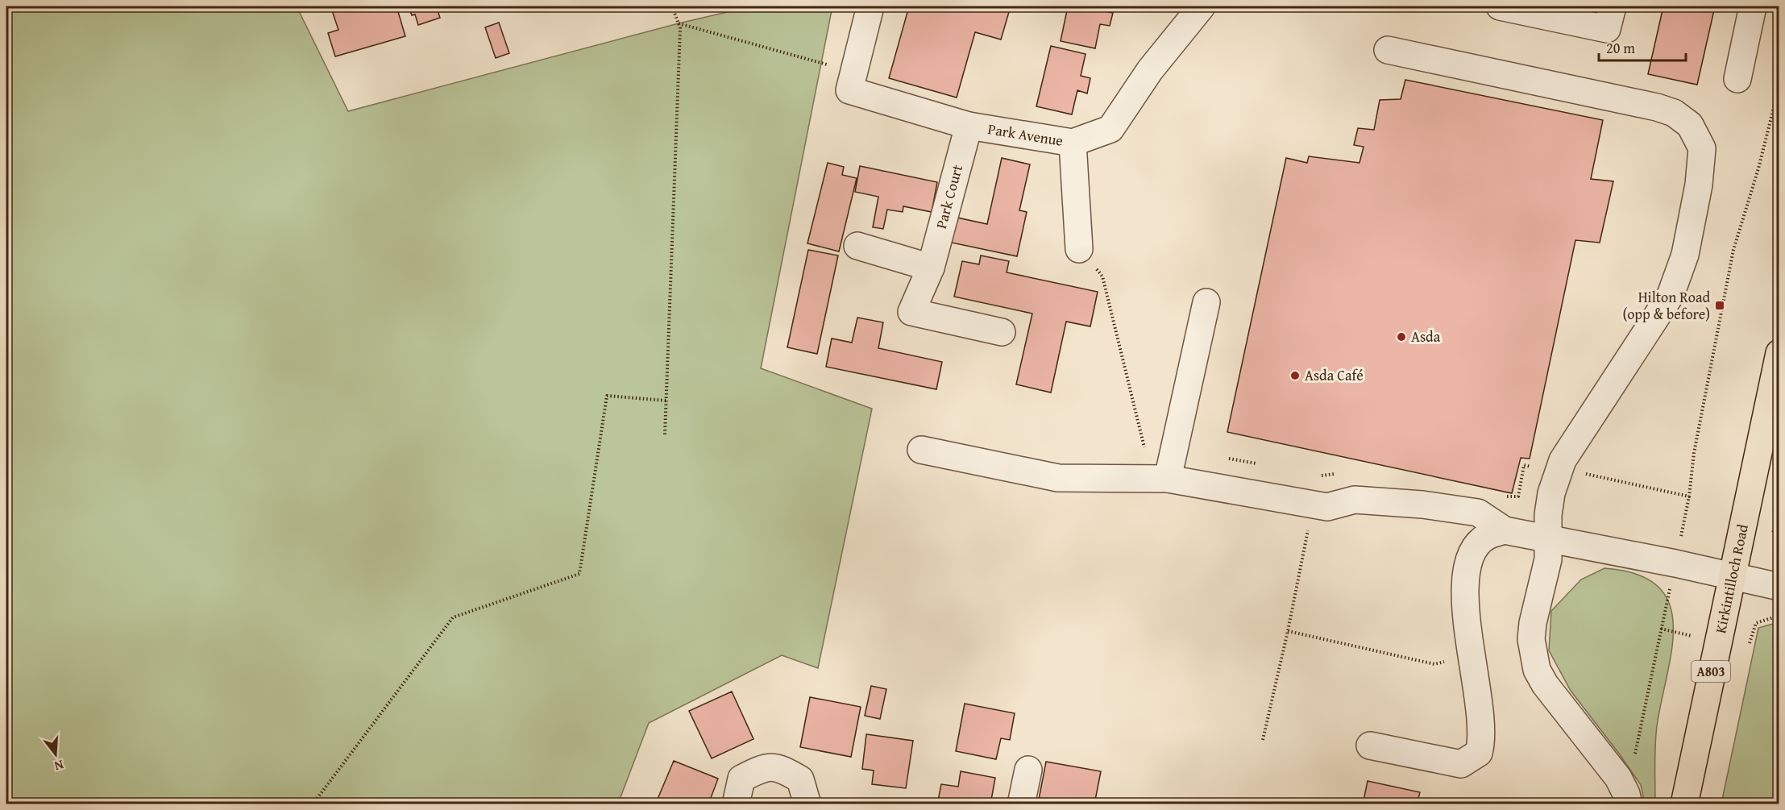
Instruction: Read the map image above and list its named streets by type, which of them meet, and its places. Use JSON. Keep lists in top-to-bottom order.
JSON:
{
  "streets": {
    "main road": ["Kirkintilloch Road", "A803"],
    "street": ["Park Avenue", "Park Court"]
  },
  "crossings": [
    ["Park Avenue", "Park Court"]
  ],
  "places": {
    "transit": ["Hilton Road (opp & before)"],
    "other": ["Asda", "Asda Café"]
  },
  "scale_bar": "20 m",
  "north": "bottom"
}
